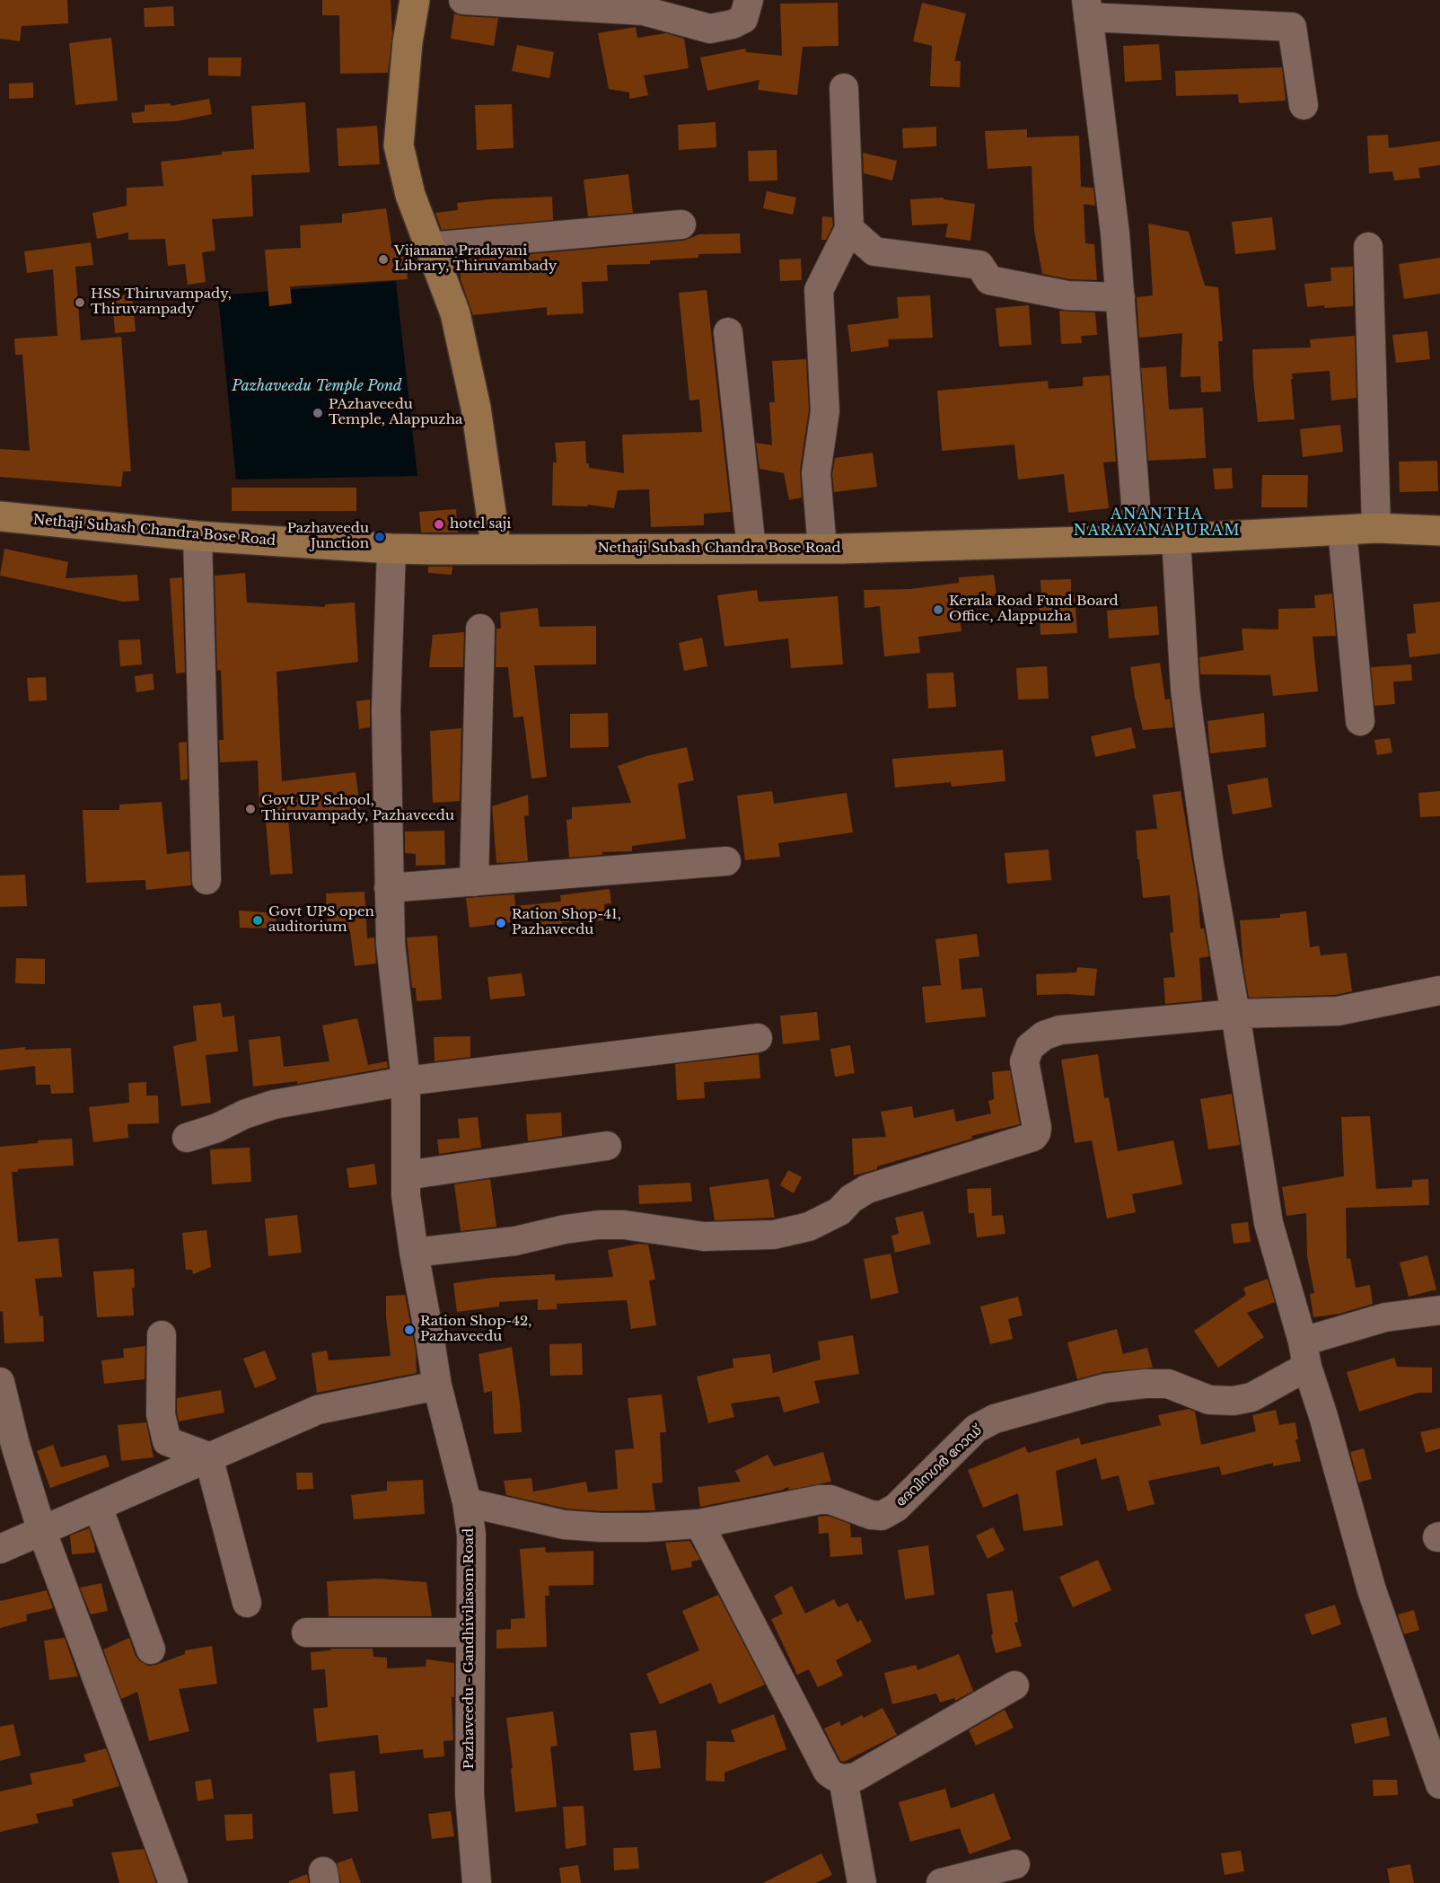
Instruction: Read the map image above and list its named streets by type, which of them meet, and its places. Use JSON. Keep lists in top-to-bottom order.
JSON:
{
  "streets": {
    "main road": ["Nethaji Subash Chandra Bose Road"],
    "street": ["ദേവിനഗർ റോഡ്", "Pazhaveedu - Gandhivilasom Road"]
  },
  "crossings": [
    ["Nethaji Subash Chandra Bose Road", "Pazhaveedu - Gandhivilasom Road"],
    ["ദേവിനഗർ റോഡ്", "Pazhaveedu - Gandhivilasom Road"]
  ],
  "districts": ["ANANTHA NARAYANAPURAM"],
  "water": ["Pazhaveedu Temple Pond"],
  "places": [
    "Vijanana Pradayani Library, Thiruvambady",
    "HSS Thiruvampady, Thiruvampady",
    "PAzhaveedu Temple, Alappuzha",
    "hotel saji",
    "Pazhaveedu Junction",
    "Kerala Road Fund Board Office, Alappuzha",
    "Govt UP School, Thiruvampady, Pazhaveedu",
    "Govt UPS open auditorium",
    "Ration Shop-41, Pazhaveedu",
    "Ration Shop-42, Pazhaveedu"
  ]
}
